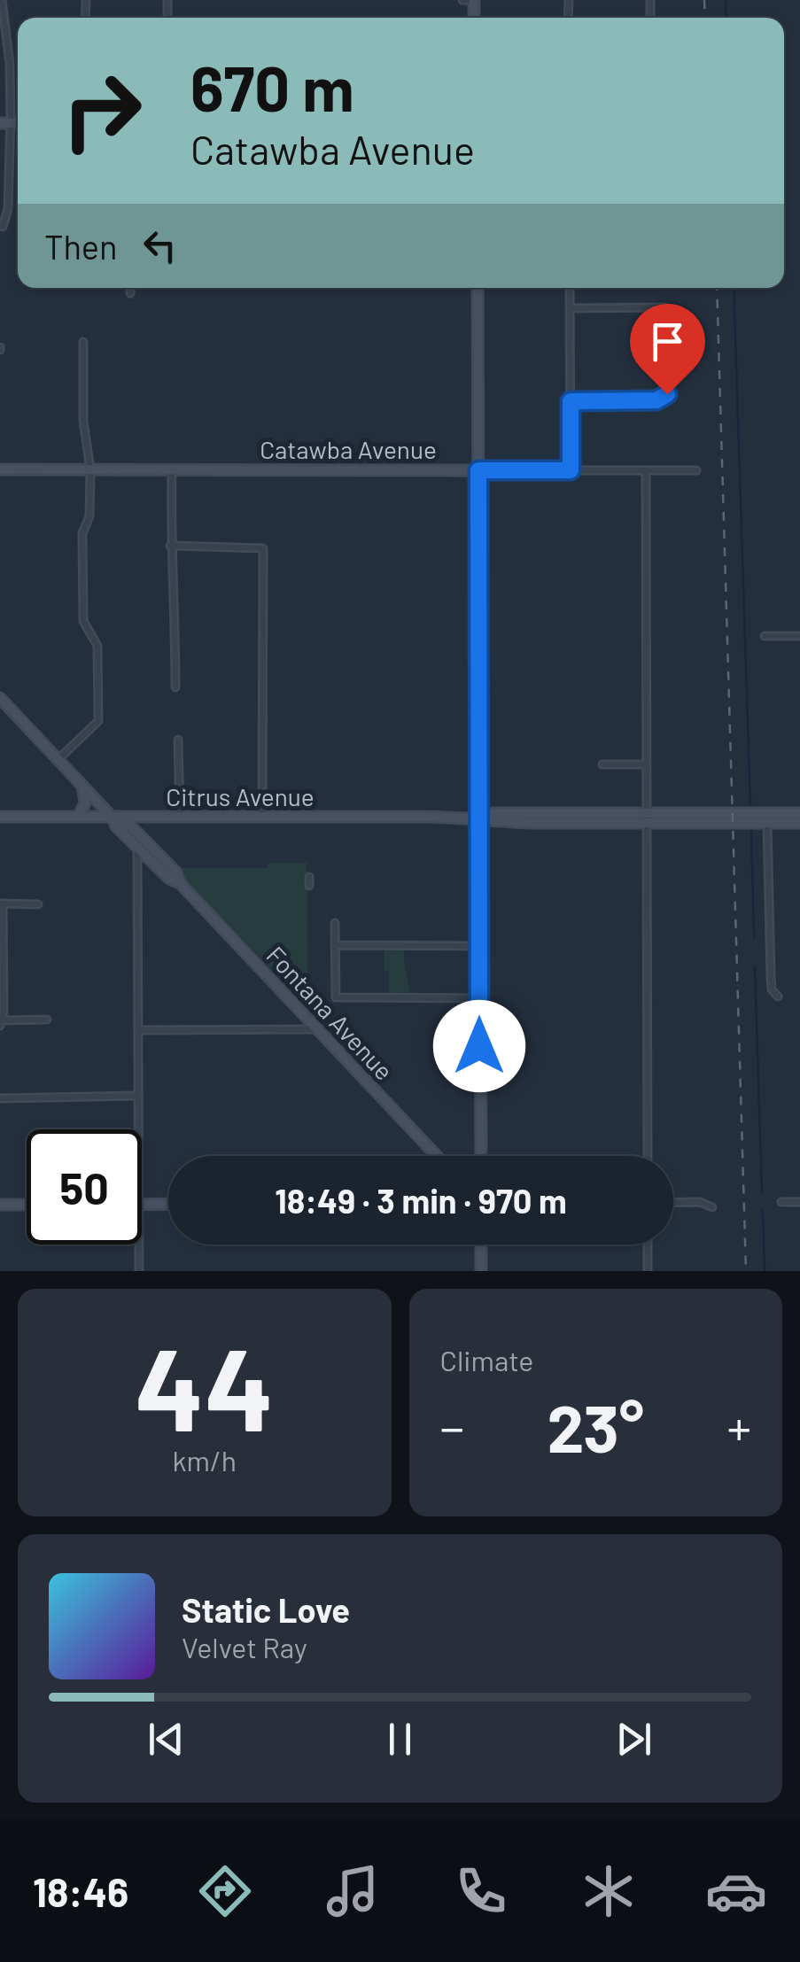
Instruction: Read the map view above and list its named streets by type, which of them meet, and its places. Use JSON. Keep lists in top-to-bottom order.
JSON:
{
  "streets": {
    "main road": ["Catawba Avenue", "Citrus Avenue", "Fontana Avenue"]
  },
  "crossings": [
    ["Citrus Avenue", "Fontana Avenue"]
  ],
  "page": {
    "turn": ["670 m", "Catawba Avenue"],
    "then": "Then",
    "limit": "50",
    "trip": "18:49 · 3 min · 970 m",
    "tile": [
      ["44", "km/h"],
      "Climate"
    ],
    "heat": ["−", "23°", "+"],
    "song": ["Static Love", "Velvet Ray"],
    "tabs": "18:46"
  }
}
